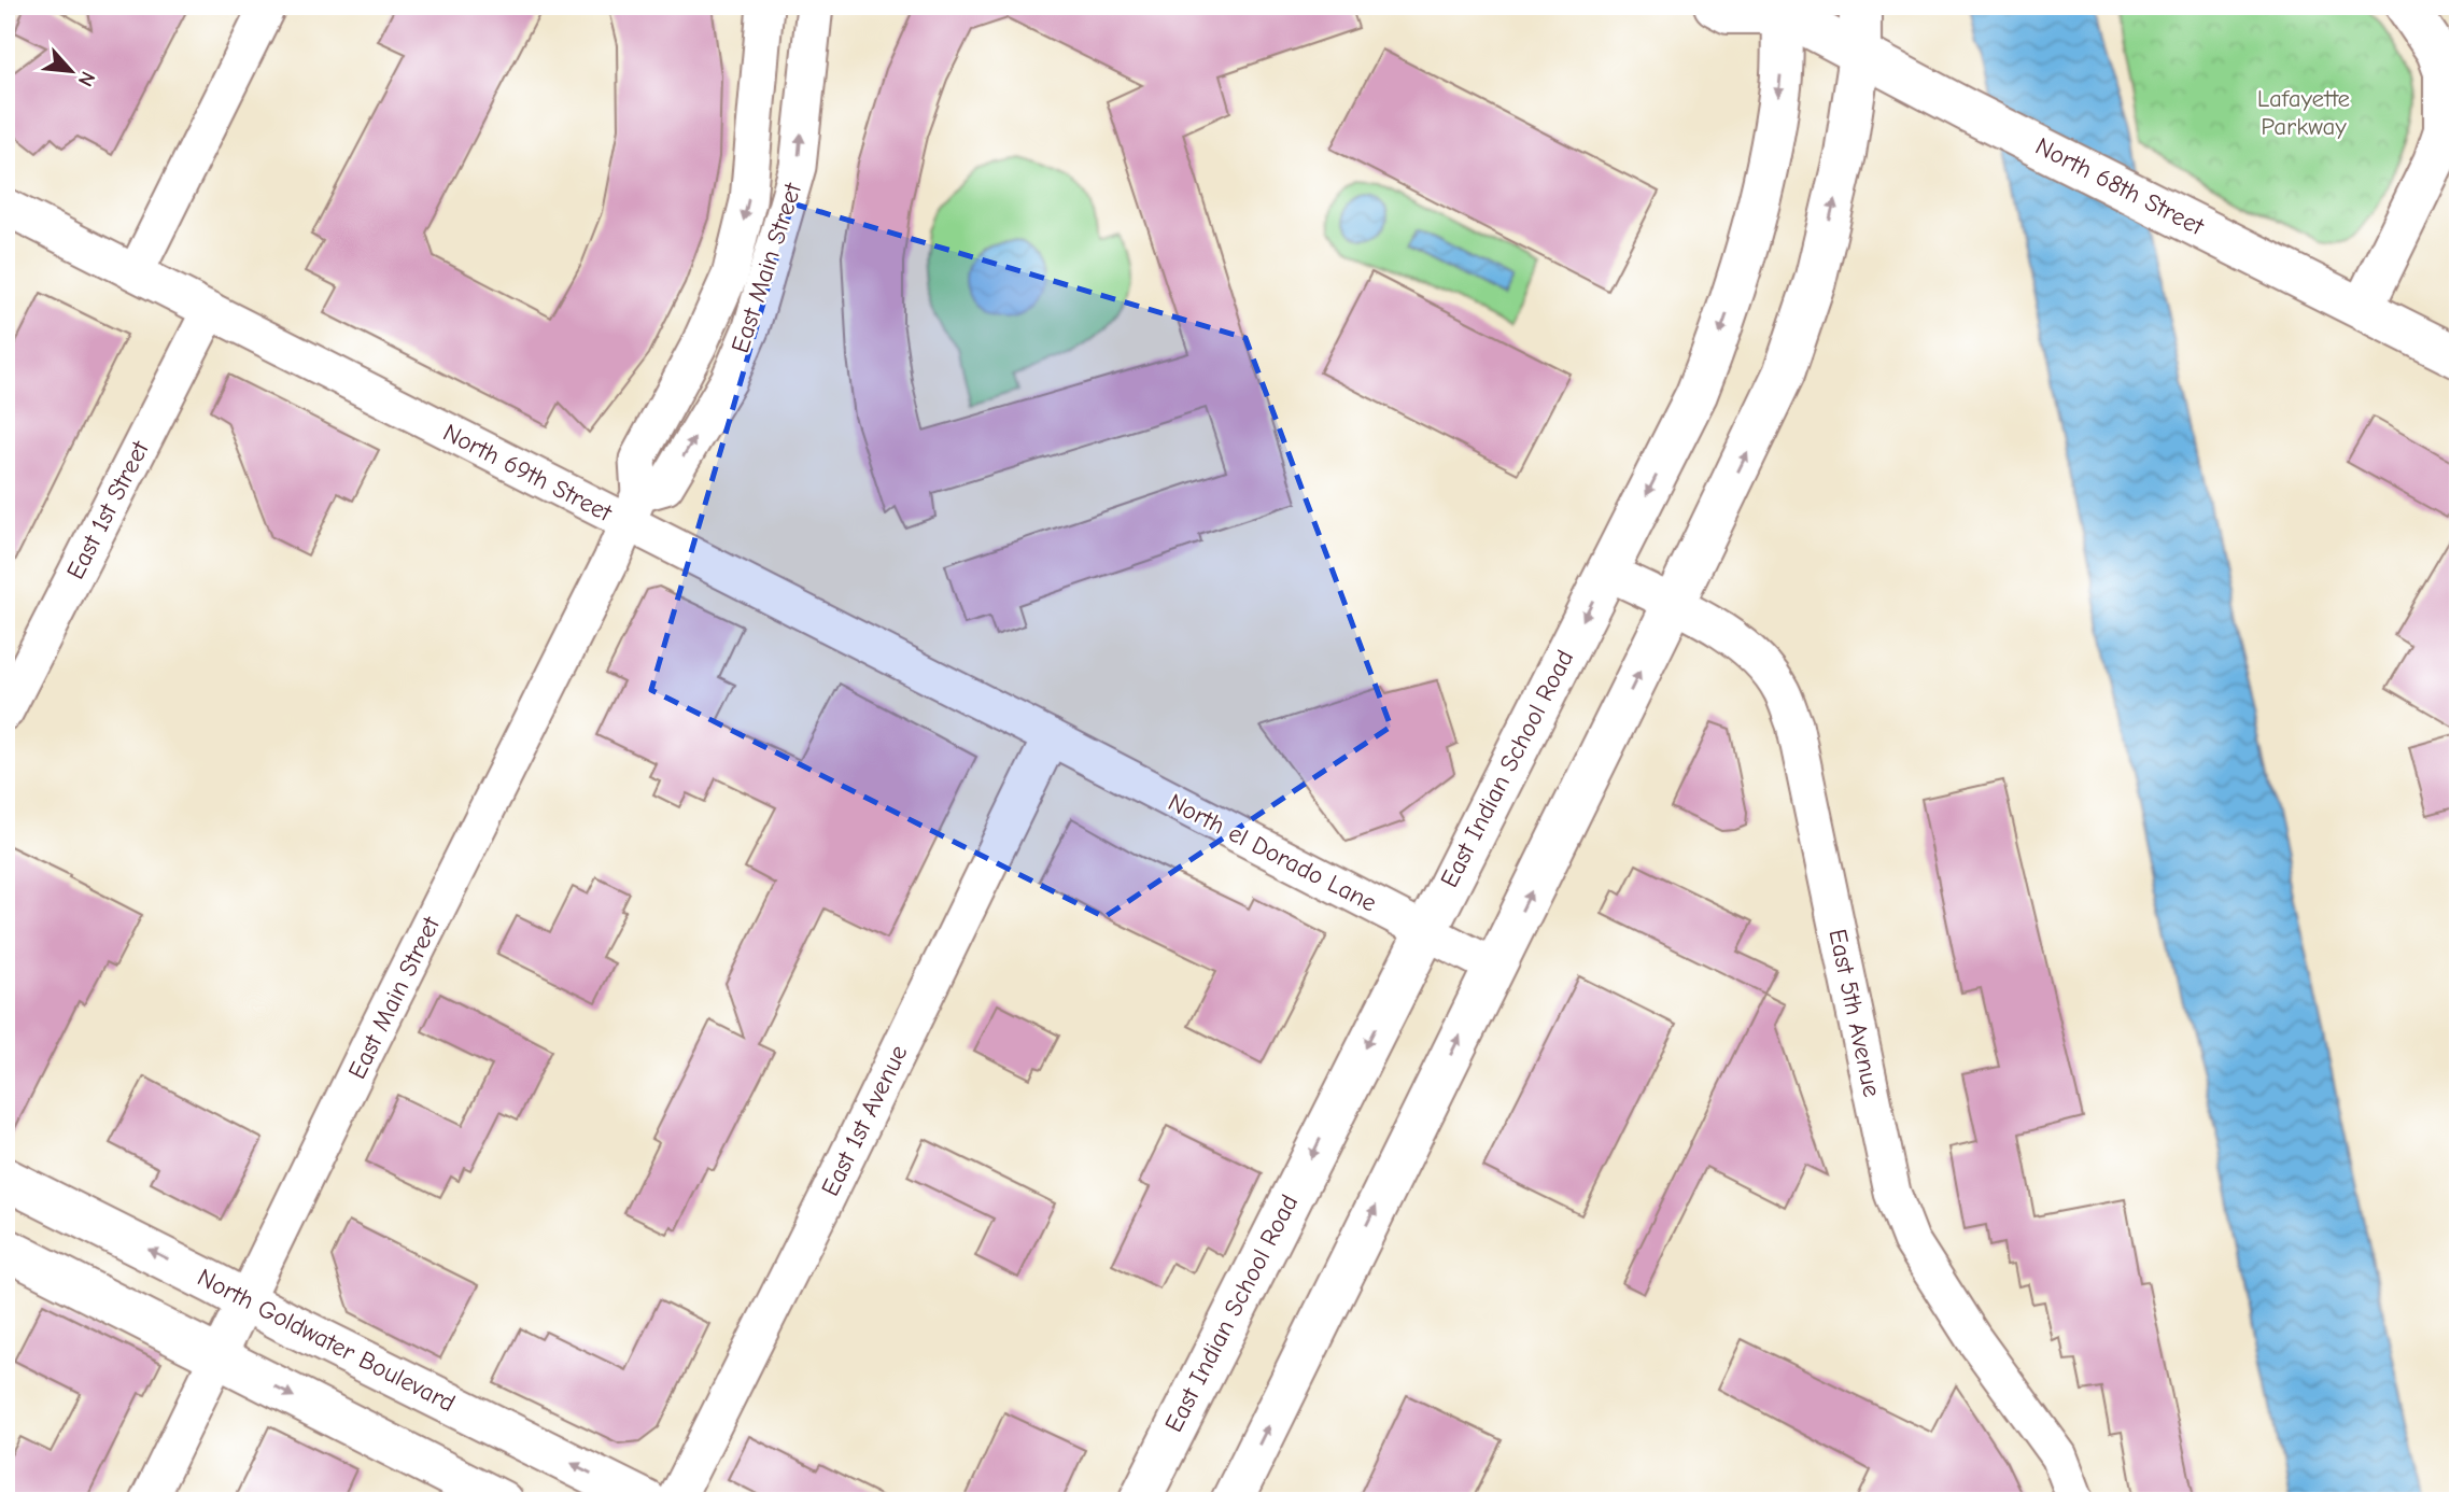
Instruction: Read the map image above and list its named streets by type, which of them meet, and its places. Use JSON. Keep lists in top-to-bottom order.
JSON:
{
  "streets": {
    "main road": ["North 68th Street", "East Indian School Road", "North Goldwater Boulevard"],
    "street": [
      "East Main Street",
      "North 69th Street",
      "East 1st Street",
      "North el Dorado Lane",
      "East 5th Avenue",
      "East 1st Avenue"
    ]
  },
  "crossings": [
    ["North 68th Street", "East Indian School Road"],
    ["East Main Street", "North 69th Street"],
    ["East Main Street", "North Goldwater Boulevard"],
    ["North 69th Street", "East 1st Street"],
    ["North 69th Street", "North el Dorado Lane"],
    ["North 69th Street", "East 1st Avenue"],
    ["East Indian School Road", "North el Dorado Lane"],
    ["East Indian School Road", "East 5th Avenue"],
    ["North el Dorado Lane", "East 1st Avenue"]
  ],
  "parks": ["Lafayette Parkway"],
  "north": "bottom right"
}
